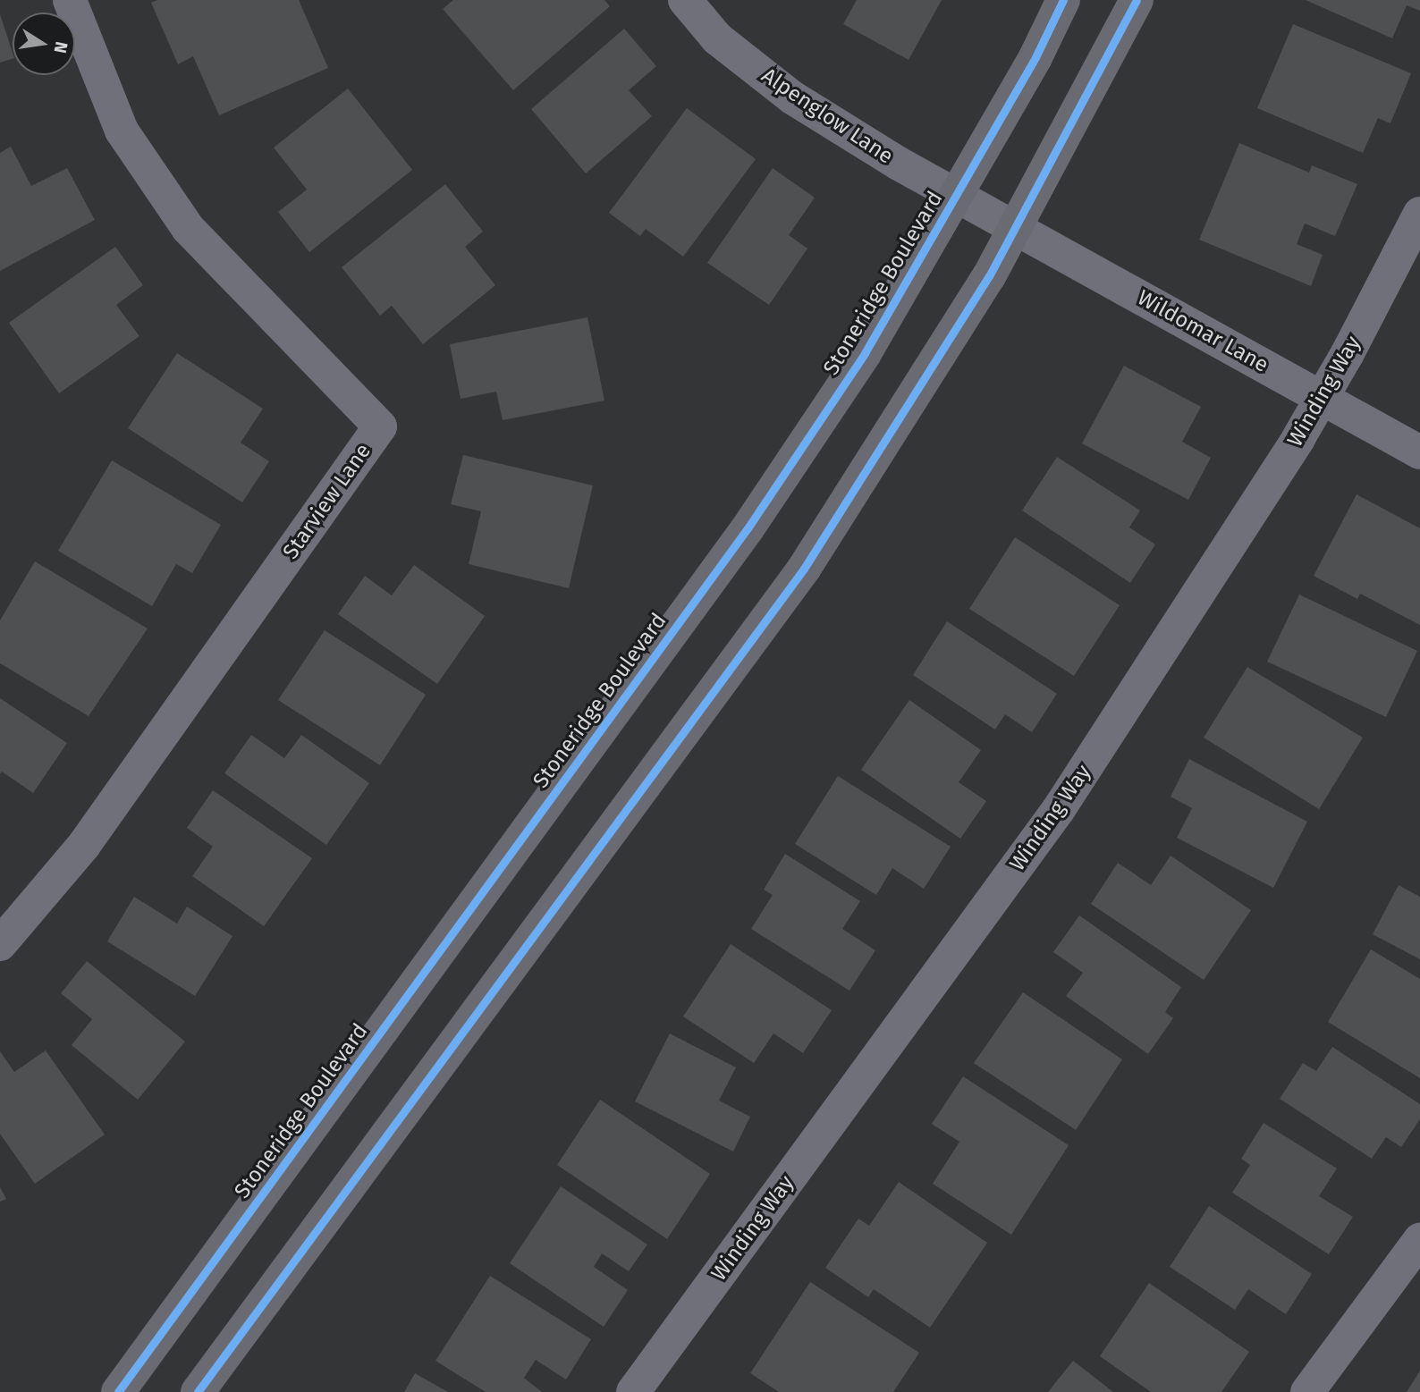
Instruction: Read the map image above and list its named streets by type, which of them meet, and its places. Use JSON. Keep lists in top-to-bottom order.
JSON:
{
  "streets": {
    "street": [
      "Alpenglow Lane",
      "Stoneridge Boulevard",
      "Wildomar Lane",
      "Winding Way",
      "Starview Lane"
    ]
  },
  "crossings": [
    ["Alpenglow Lane", "Stoneridge Boulevard"],
    ["Alpenglow Lane", "Wildomar Lane"],
    ["Wildomar Lane", "Winding Way"]
  ],
  "north": "right"
}
